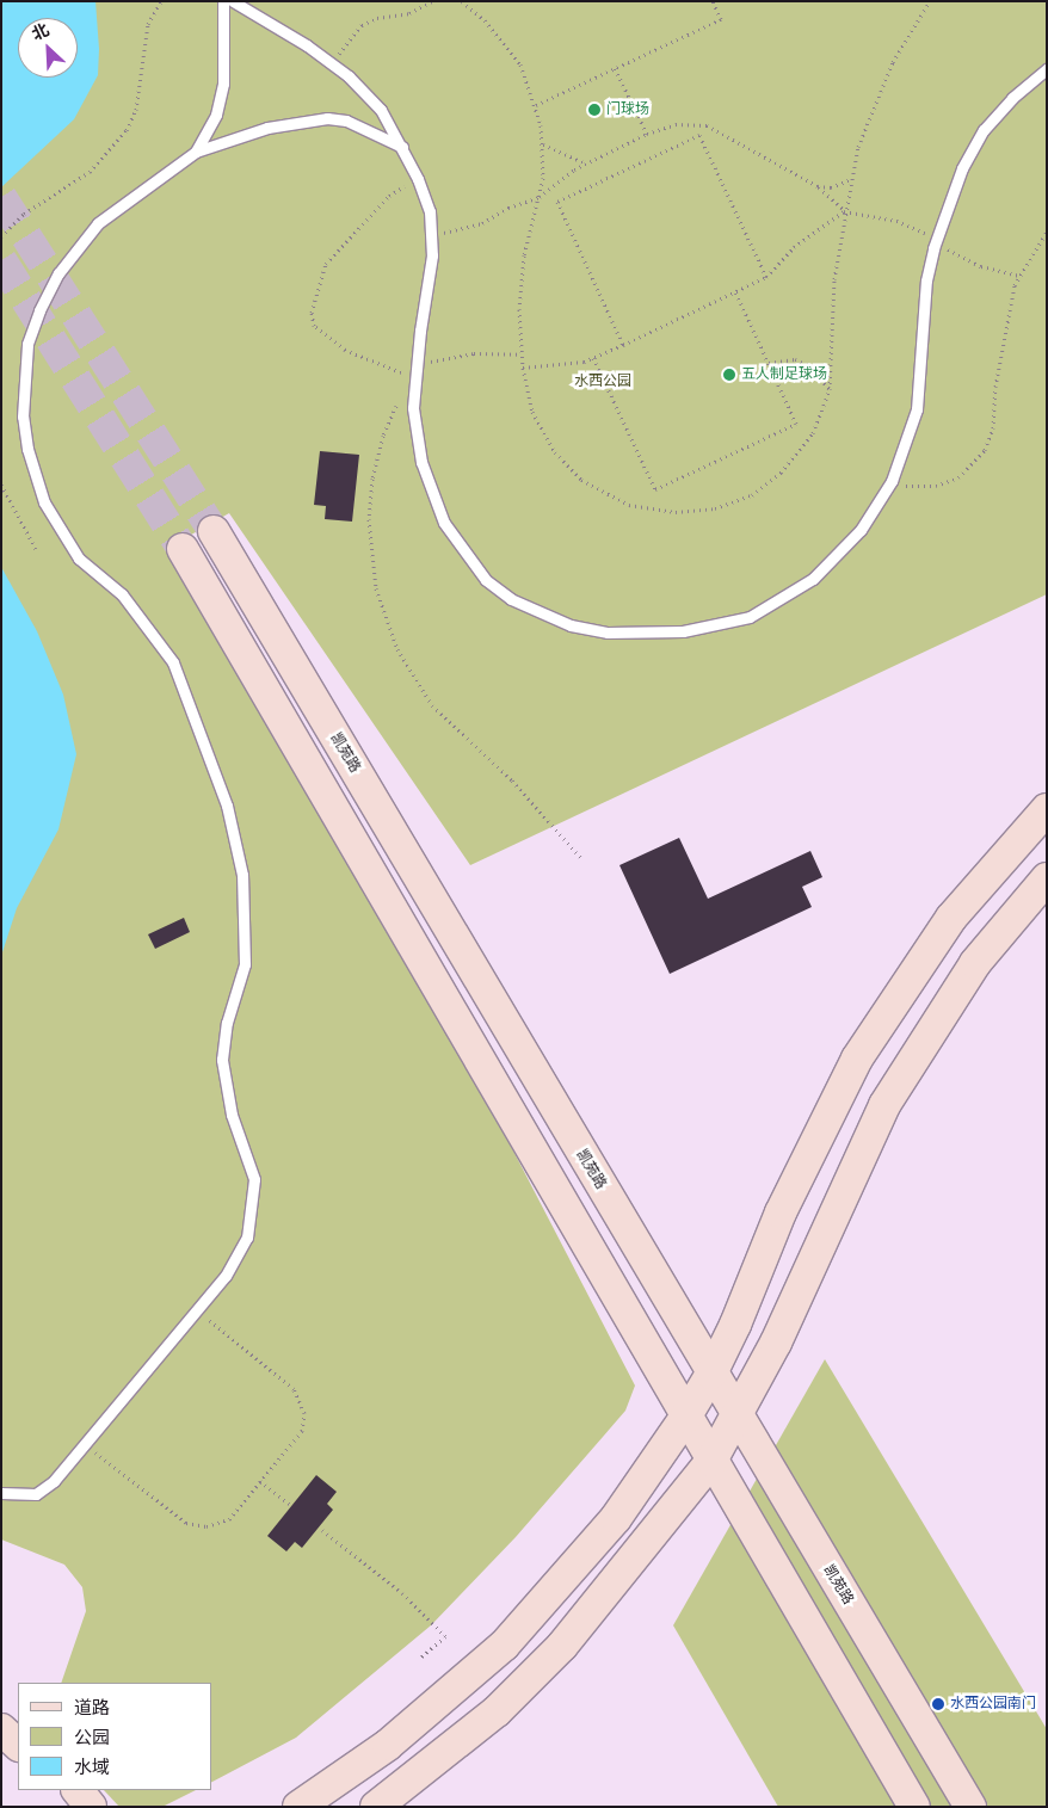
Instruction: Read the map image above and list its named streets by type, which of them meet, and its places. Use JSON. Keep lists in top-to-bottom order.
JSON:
{
  "streets": {
    "main road": ["凯苑路"]
  },
  "parks": ["水西公园"],
  "places": ["‌门球场‌", "五人制足球场", "水西公园南门"],
  "legend": ["道路", "公园", "水域"],
  "north": "top left"
}
